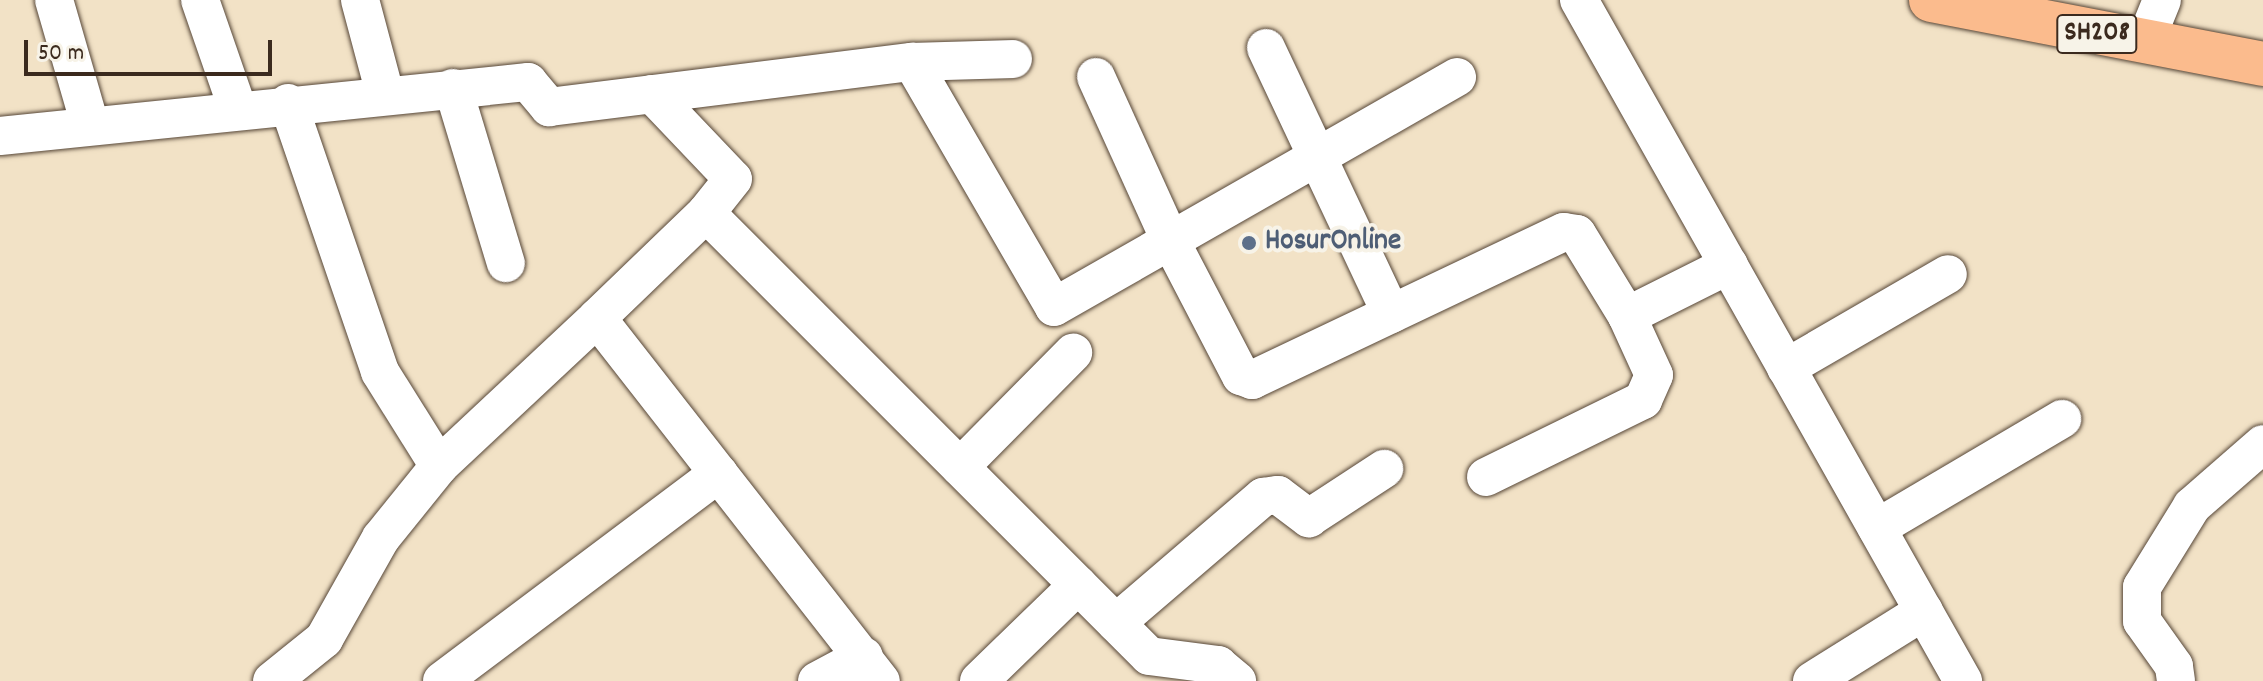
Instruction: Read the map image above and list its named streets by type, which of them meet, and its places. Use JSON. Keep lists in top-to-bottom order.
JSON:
{
  "streets": {
    "main road": ["SH208"]
  },
  "places": ["HosurOnline"],
  "scale_bar": "50 m"
}
